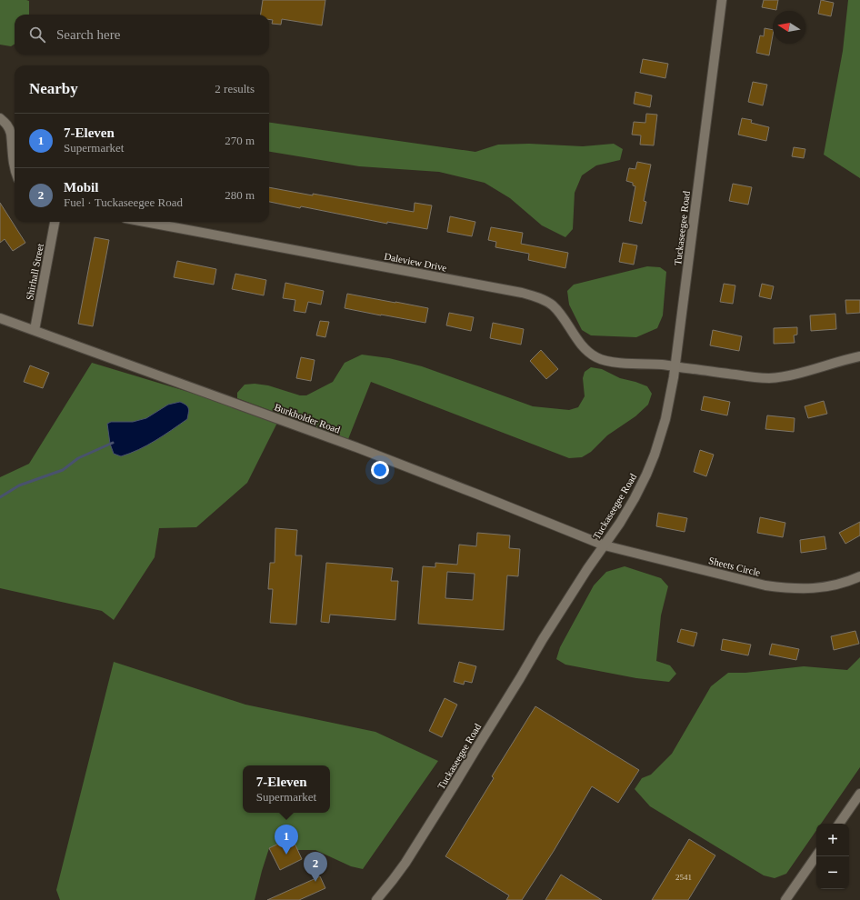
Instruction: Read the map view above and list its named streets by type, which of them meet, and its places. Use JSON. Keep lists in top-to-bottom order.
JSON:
{
  "streets": {
    "street": [
      "Tuckaseegee Road",
      "Daleview Drive",
      "Shirhall Street",
      "Burkholder Road",
      "Sheets Circle"
    ]
  },
  "crossings": [
    ["Tuckaseegee Road", "Daleview Drive"],
    ["Tuckaseegee Road", "Burkholder Road"],
    ["Tuckaseegee Road", "Sheets Circle"],
    ["Shirhall Street", "Burkholder Road"],
    ["Burkholder Road", "Sheets Circle"]
  ],
  "house_numbers": ["2541"],
  "north": "left",
  "page": {
    "search": "Search here",
    "heading": ["Nearby", "2 results"],
    "list": [
      {
        "mark": "1",
        "name": "7-Eleven",
        "note": "Supermarket",
        "value": "270 m"
      },
      {
        "mark": "2",
        "name": "Mobil",
        "note": "Fuel · Tuckaseegee Road",
        "value": "280 m"
      }
    ],
    "popup": ["7-Eleven", "Supermarket"],
    "map_buttons": ["+", "−"],
    "pins": ["1", "2"]
  }
}
